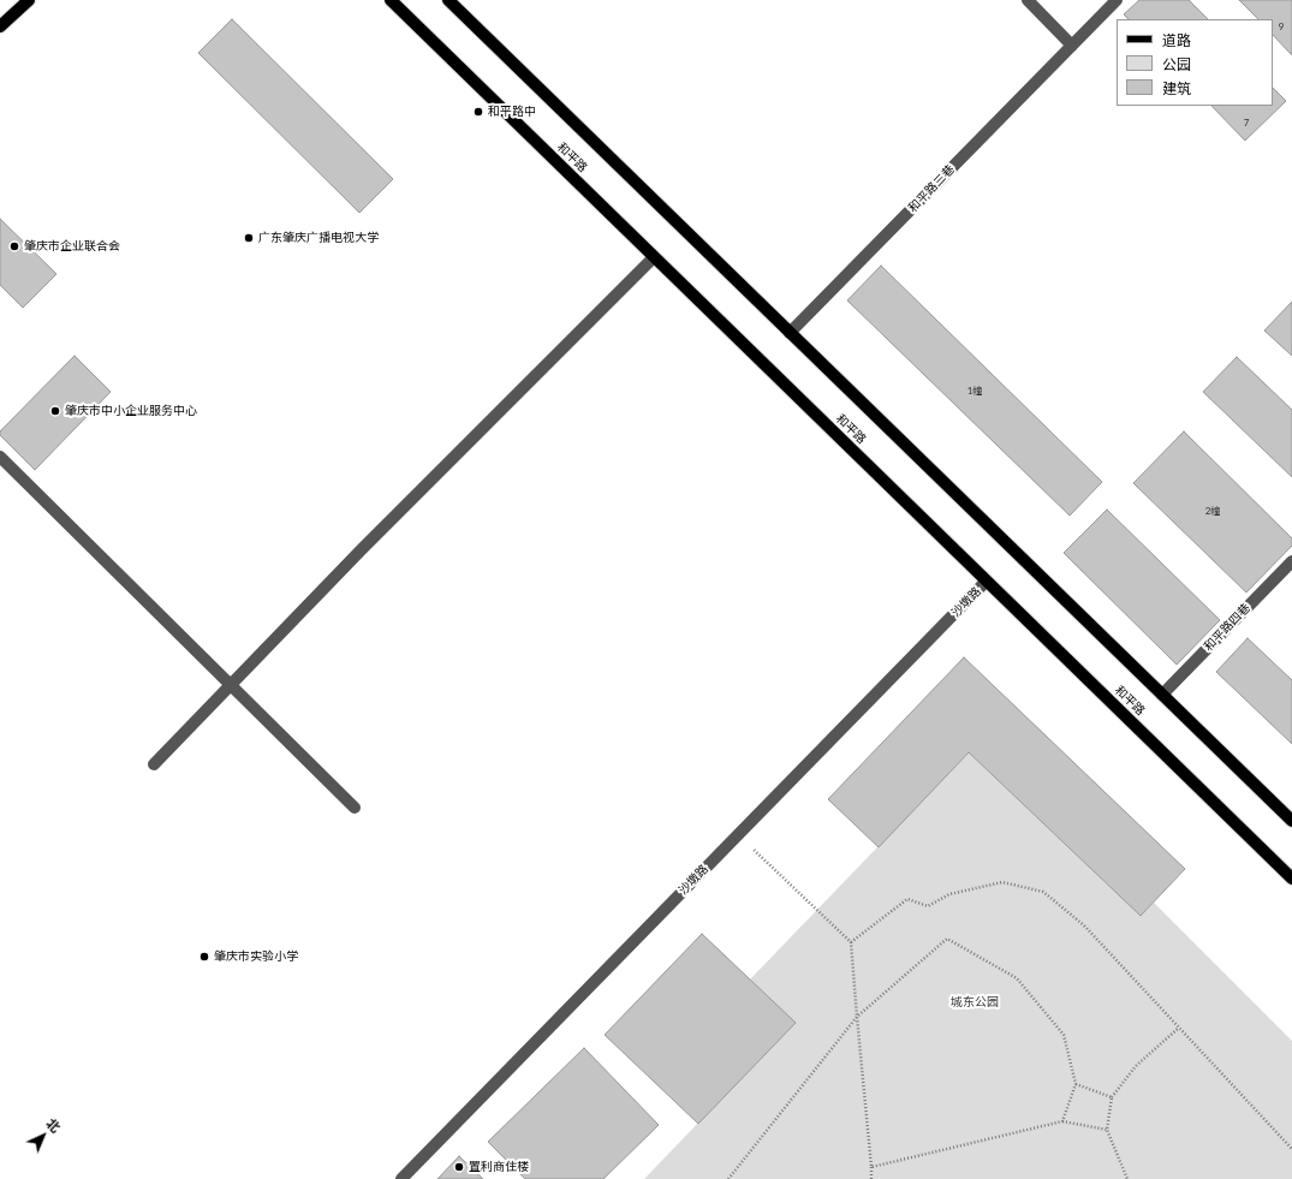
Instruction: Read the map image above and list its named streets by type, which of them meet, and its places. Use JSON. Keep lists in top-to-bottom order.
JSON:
{
  "streets": {
    "main road": ["和平路"],
    "street": ["和平路二巷", "沙墩路", "和平路四巷"]
  },
  "crossings": [
    ["和平路", "沙墩路"]
  ],
  "parks": ["城东公园"],
  "places": [
    "和平路中",
    "广东肇庆广播电视大学",
    "肇庆市企业联合会",
    "肇庆市中小企业服务中心",
    "肇庆市实验小学",
    "置利商住楼"
  ],
  "house_numbers": [
    "9",
    "7",
    "1幢",
    "2幢"
  ],
  "legend": ["道路", "公园", "建筑"],
  "north": "top right"
}
